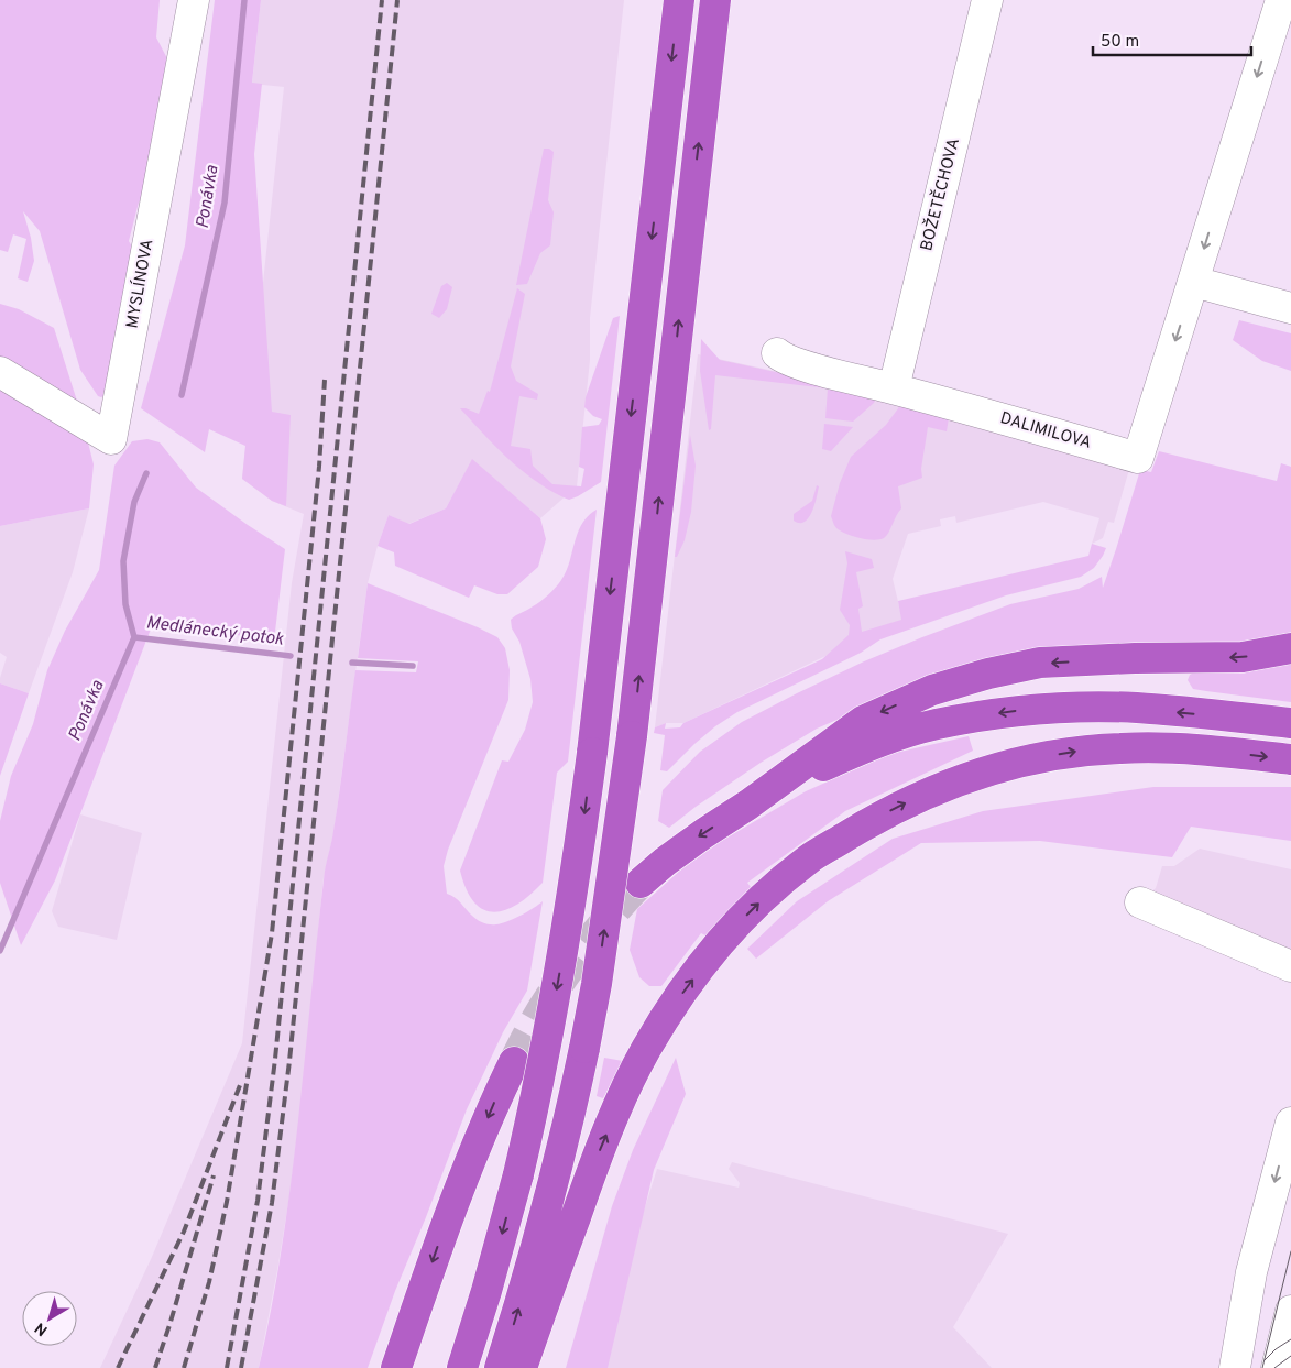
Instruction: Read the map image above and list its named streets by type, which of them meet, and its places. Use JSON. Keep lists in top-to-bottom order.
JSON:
{
  "streets": {
    "street": ["BOŽETĚCHOVA", "MYSLÍNOVA", "DALIMILOVA"]
  },
  "crossings": [
    ["BOŽETĚCHOVA", "DALIMILOVA"]
  ],
  "water": ["Ponávka", "Medlánecký potok"],
  "scale_bar": "50 m",
  "north": "bottom left"
}
